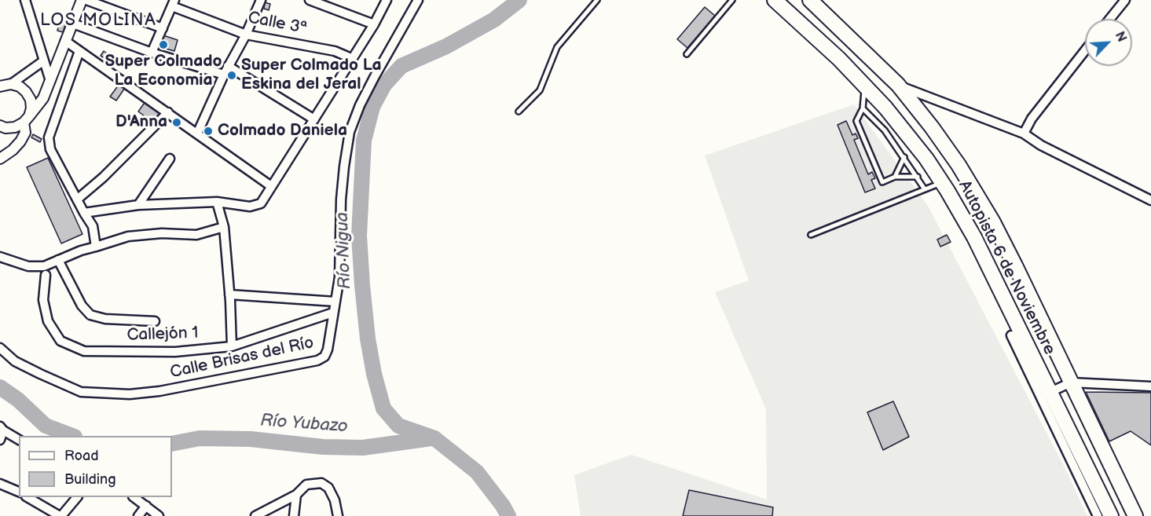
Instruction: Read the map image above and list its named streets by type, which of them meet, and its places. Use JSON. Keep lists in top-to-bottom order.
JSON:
{
  "streets": {
    "highway": ["Autopista 6 de Noviembre"],
    "street": ["Calle 3ª", "Callejón 1", "Calle Brisas del Río"]
  },
  "crossings": [
    ["Callejón 1", "Calle Brisas del Río"]
  ],
  "districts": ["LOS MOLINA"],
  "water": ["Río Nigua", "Río Yubazo"],
  "places": [
    "Super Colmado La Economia",
    "Super Colmado La Eskina del Jeral",
    "D'Anna",
    "Colmado Daniela"
  ],
  "legend": ["Road", "Building"],
  "north": "top right"
}
